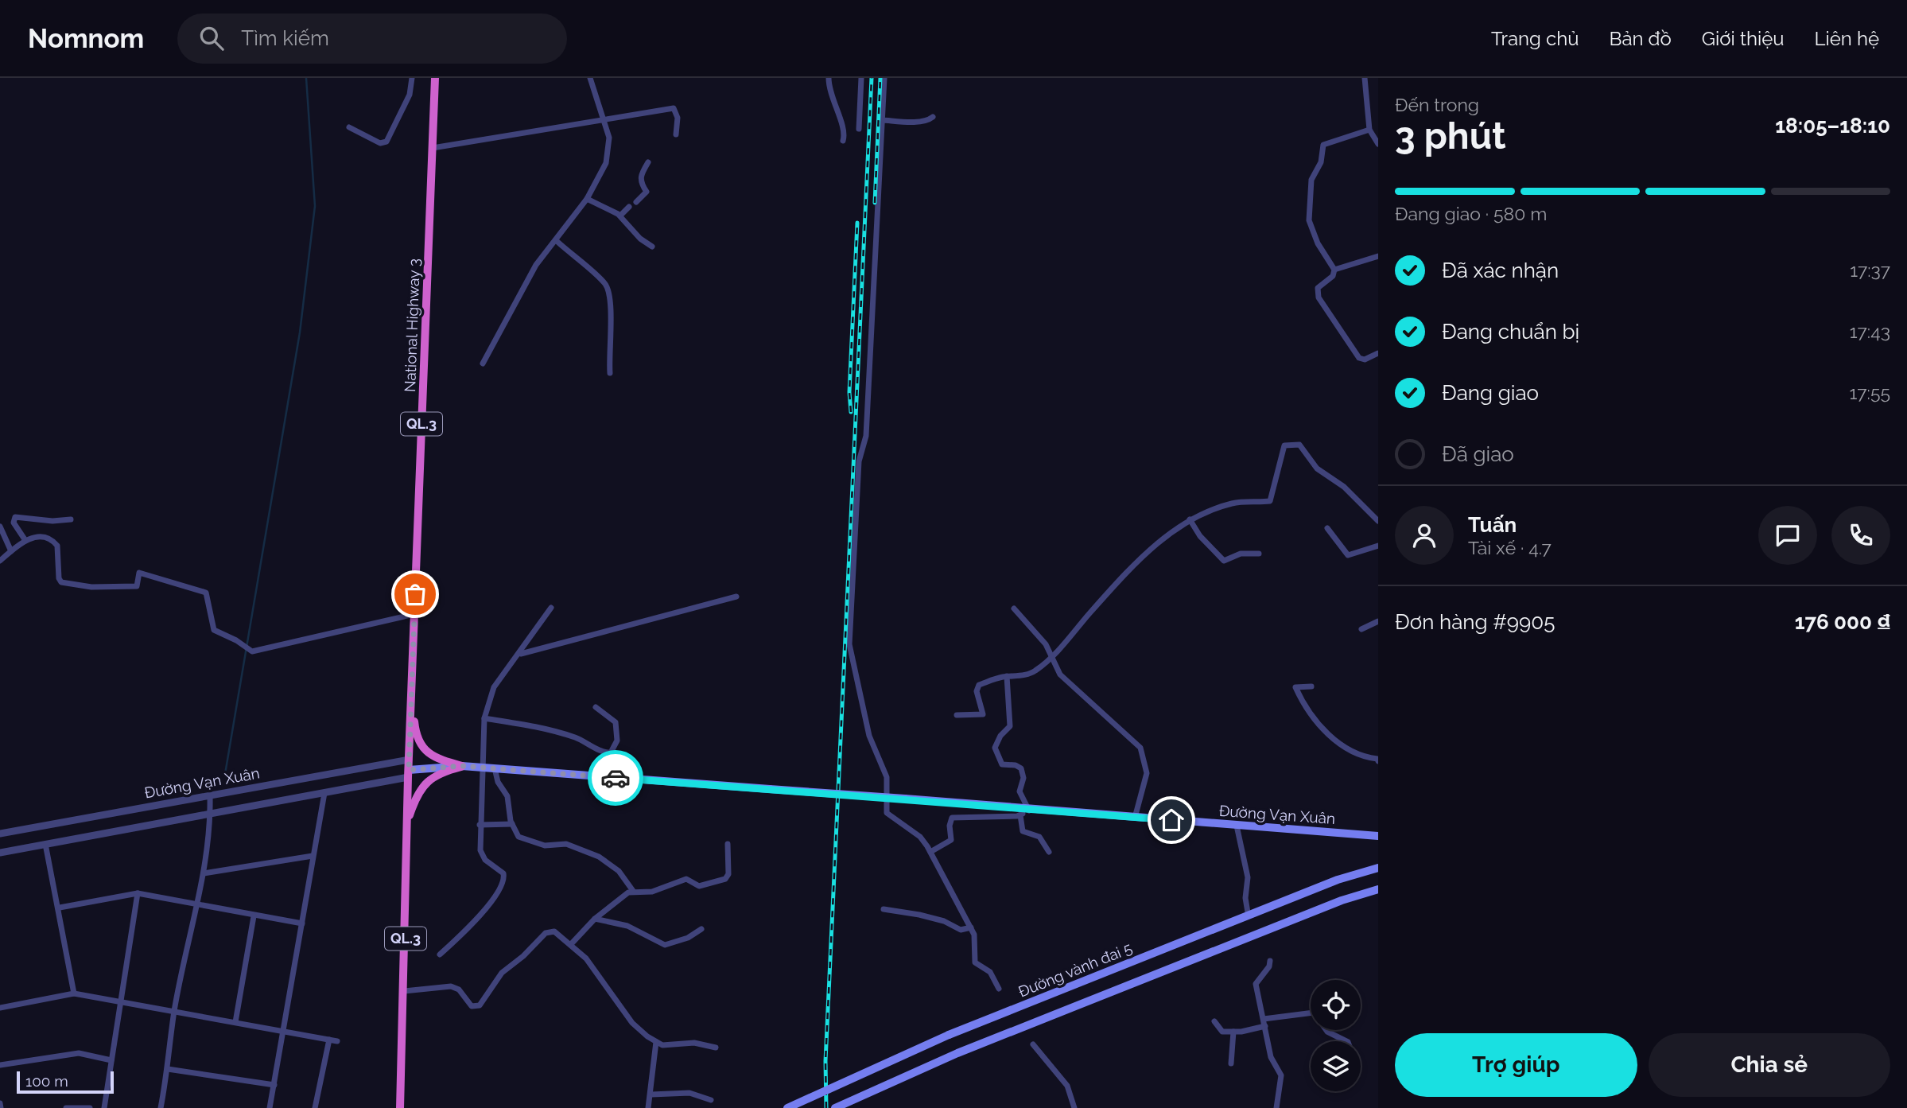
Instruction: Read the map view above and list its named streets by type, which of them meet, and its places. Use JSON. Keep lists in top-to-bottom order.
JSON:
{
  "streets": {
    "highway": ["National Highway 3", "QL.3"],
    "main road": ["Đường Vạn Xuân", "Đường vành đai 5"]
  },
  "crossings": [
    ["National Highway 3", "Đường Vạn Xuân"]
  ],
  "scale_bar": "100 m",
  "page": {
    "header": "Nomnom",
    "search": "Tìm kiếm",
    "nav": [
      "Trang chủ",
      "Bản đồ",
      "Giới thiệu",
      "Liên hệ"
    ],
    "heading": ["3 phút", "Đến trong", "18:05–18:10"],
    "panel": [
      "Tuấn",
      "Tài xế · 4.7",
      "Đơn hàng #9905",
      "176 000 ₫"
    ],
    "bar": "Đang giao · 580 m",
    "list": [
      ["Đã xác nhận", "17:37"],
      ["Đang chuẩn bị", "17:43"],
      ["Đang giao", "17:55"],
      "Đã giao"
    ],
    "buttons": ["Trợ giúp", "Chia sẻ"],
    "scale": "100 m"
  }
}
